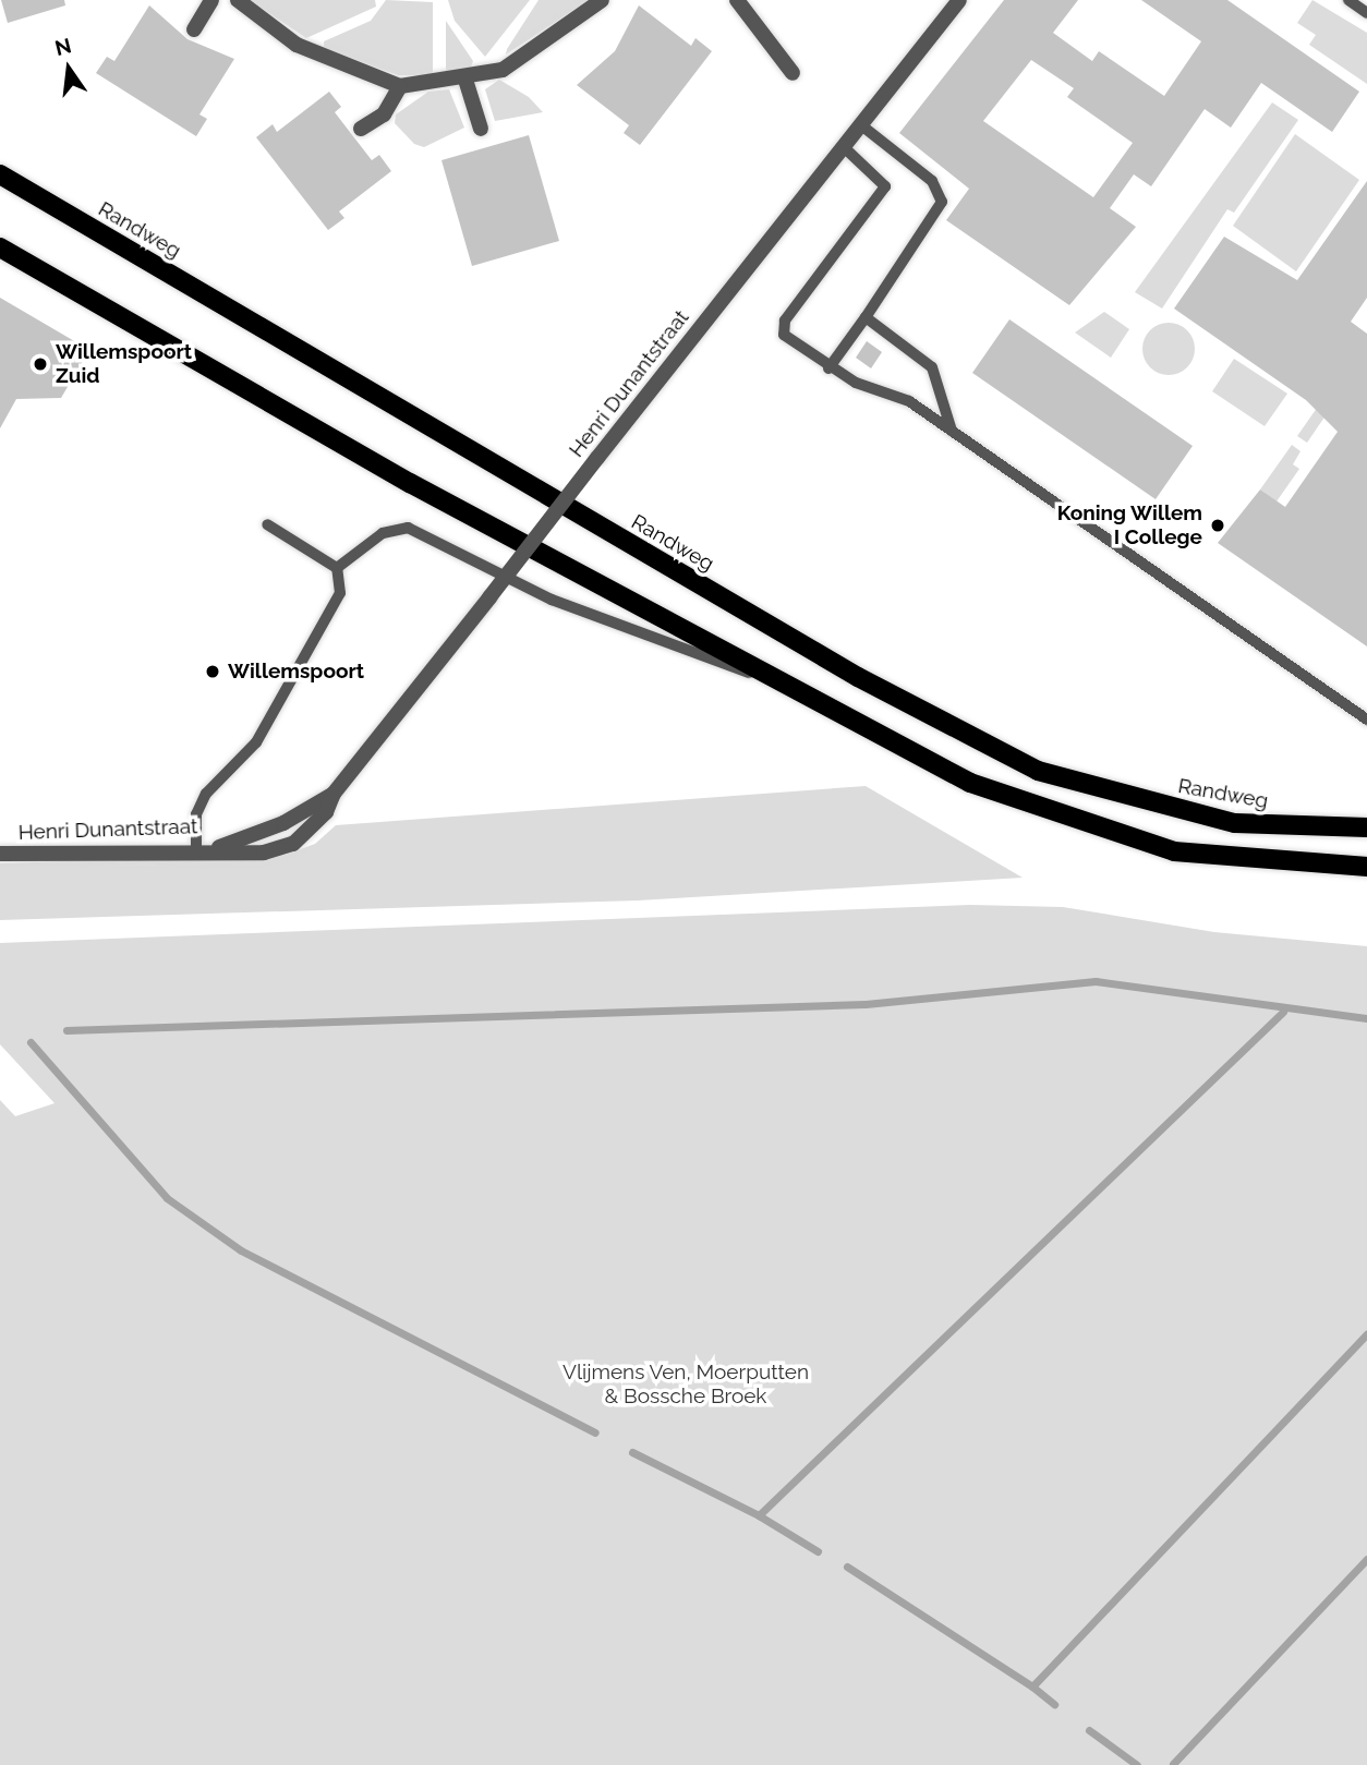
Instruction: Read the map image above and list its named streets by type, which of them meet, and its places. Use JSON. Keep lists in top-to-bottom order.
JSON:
{
  "streets": {
    "main road": ["Randweg"],
    "street": ["Henri Dunantstraat"]
  },
  "parks": ["Vlijmens Ven, Moerputten & Bossche Broek"],
  "places": ["Willemspoort Zuid", "Koning Willem I College", "Willemspoort"],
  "north": "top"
}
